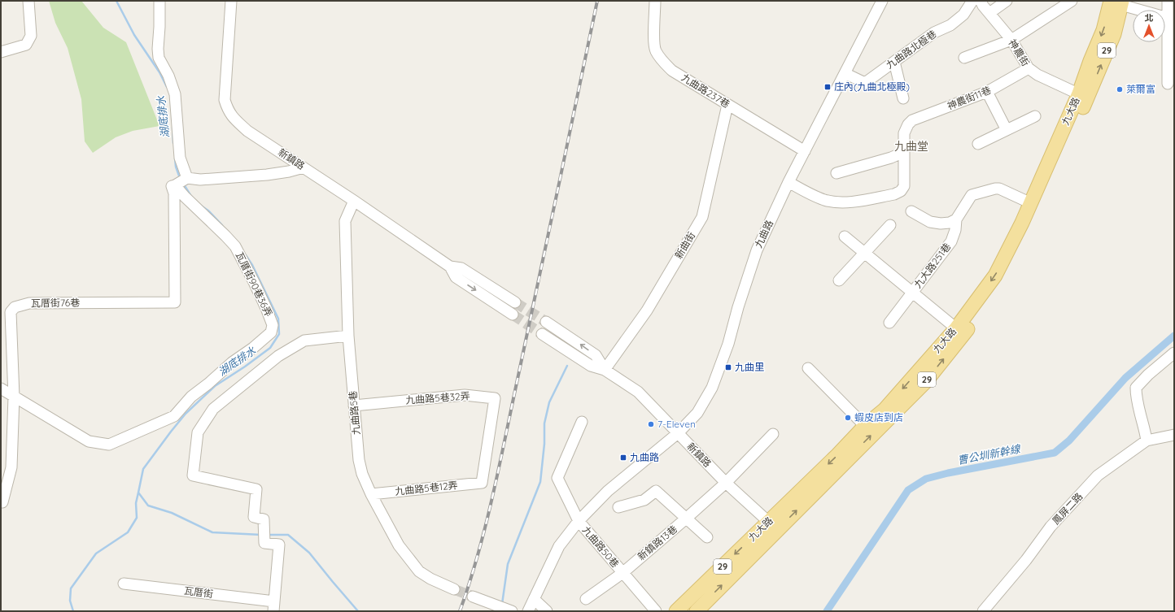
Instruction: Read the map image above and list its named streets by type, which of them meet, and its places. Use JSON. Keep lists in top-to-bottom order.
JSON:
{
  "streets": {
    "main road": ["29", "九大路"],
    "street": [
      "九曲路北極巷",
      "神農街",
      "九曲路237巷",
      "神農街11巷",
      "新鎮路",
      "九曲路",
      "新曲街",
      "九大路251巷",
      "瓦厝街90巷36弄",
      "瓦厝街76巷",
      "九曲路5巷32弄",
      "九曲路5巷",
      "九曲路5巷12弄",
      "鳳屏二路",
      "新鎮路13巷",
      "九曲路50巷",
      "瓦厝街"
    ]
  },
  "crossings": [
    ["九曲路北極巷", "九曲路"],
    ["神農街", "神農街11巷"],
    ["神農街", "九大路"],
    ["九曲路237巷", "九曲路"],
    ["九曲路237巷", "新曲街"],
    ["九大路", "新鎮路"],
    ["九大路", "九大路251巷"],
    ["新鎮路", "九曲路"],
    ["新鎮路", "新曲街"],
    ["新鎮路", "九曲路5巷"],
    ["新鎮路", "新鎮路13巷"],
    ["九曲路", "九曲路50巷"],
    ["瓦厝街90巷36弄", "瓦厝街76巷"],
    ["九曲路5巷32弄", "九曲路5巷"],
    ["九曲路5巷32弄", "九曲路5巷12弄"],
    ["九曲路5巷", "九曲路5巷12弄"],
    ["九曲路5巷", "瓦厝街"],
    ["新鎮路13巷", "九曲路50巷"]
  ],
  "districts": ["九曲堂"],
  "water": ["湖底排水", "曹公圳新幹線"],
  "places": {
    "transit": ["庄內(九曲北極殿)", "九曲里", "九曲路"],
    "other": ["萊爾富", "蝦皮店到店", "7-Eleven"]
  },
  "north": "top"
}
